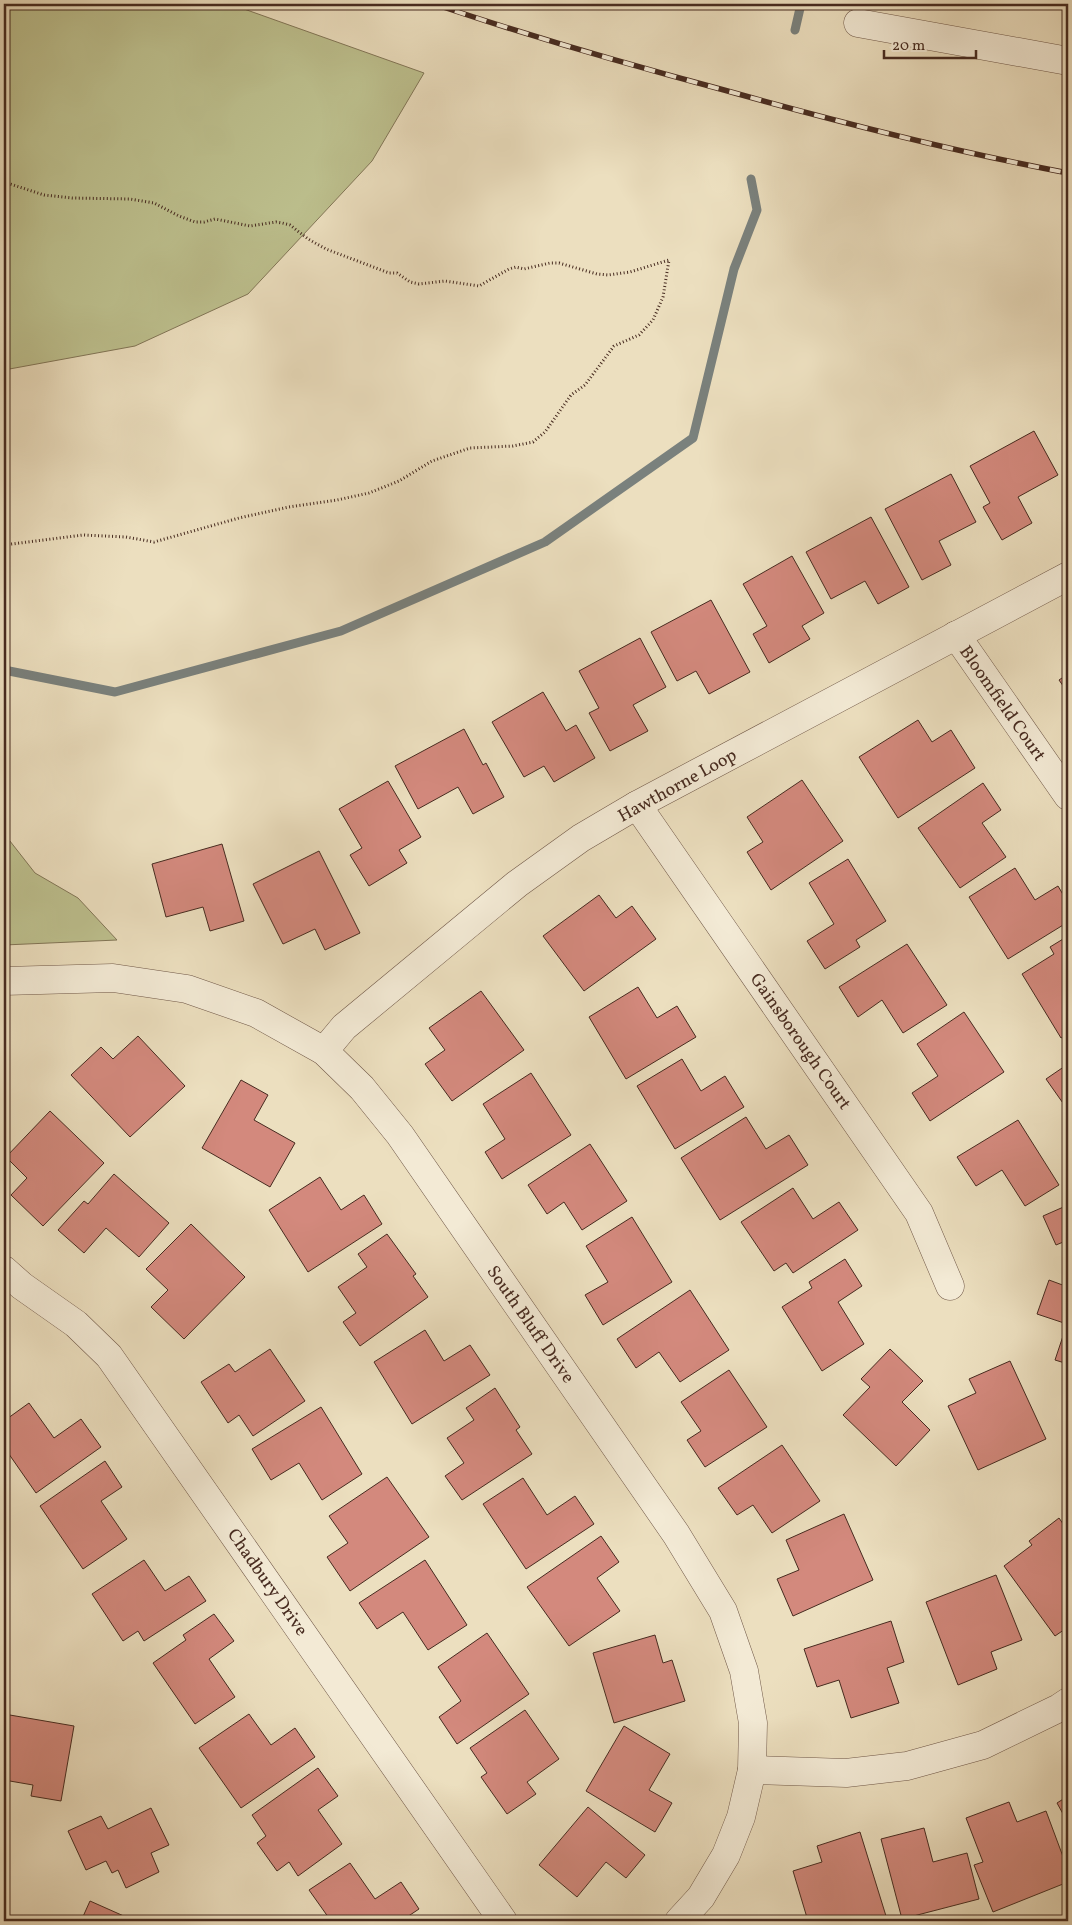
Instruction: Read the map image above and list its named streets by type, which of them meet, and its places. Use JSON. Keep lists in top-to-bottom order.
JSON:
{
  "streets": {
    "street": [
      "Bloomfield Court",
      "Hawthorne Loop",
      "Gainsborough Court",
      "South Bluff Drive",
      "Chadbury Drive"
    ]
  },
  "crossings": [
    ["Bloomfield Court", "Hawthorne Loop"],
    ["Hawthorne Loop", "Gainsborough Court"],
    ["Hawthorne Loop", "South Bluff Drive"]
  ],
  "scale_bar": "20 m"
}
